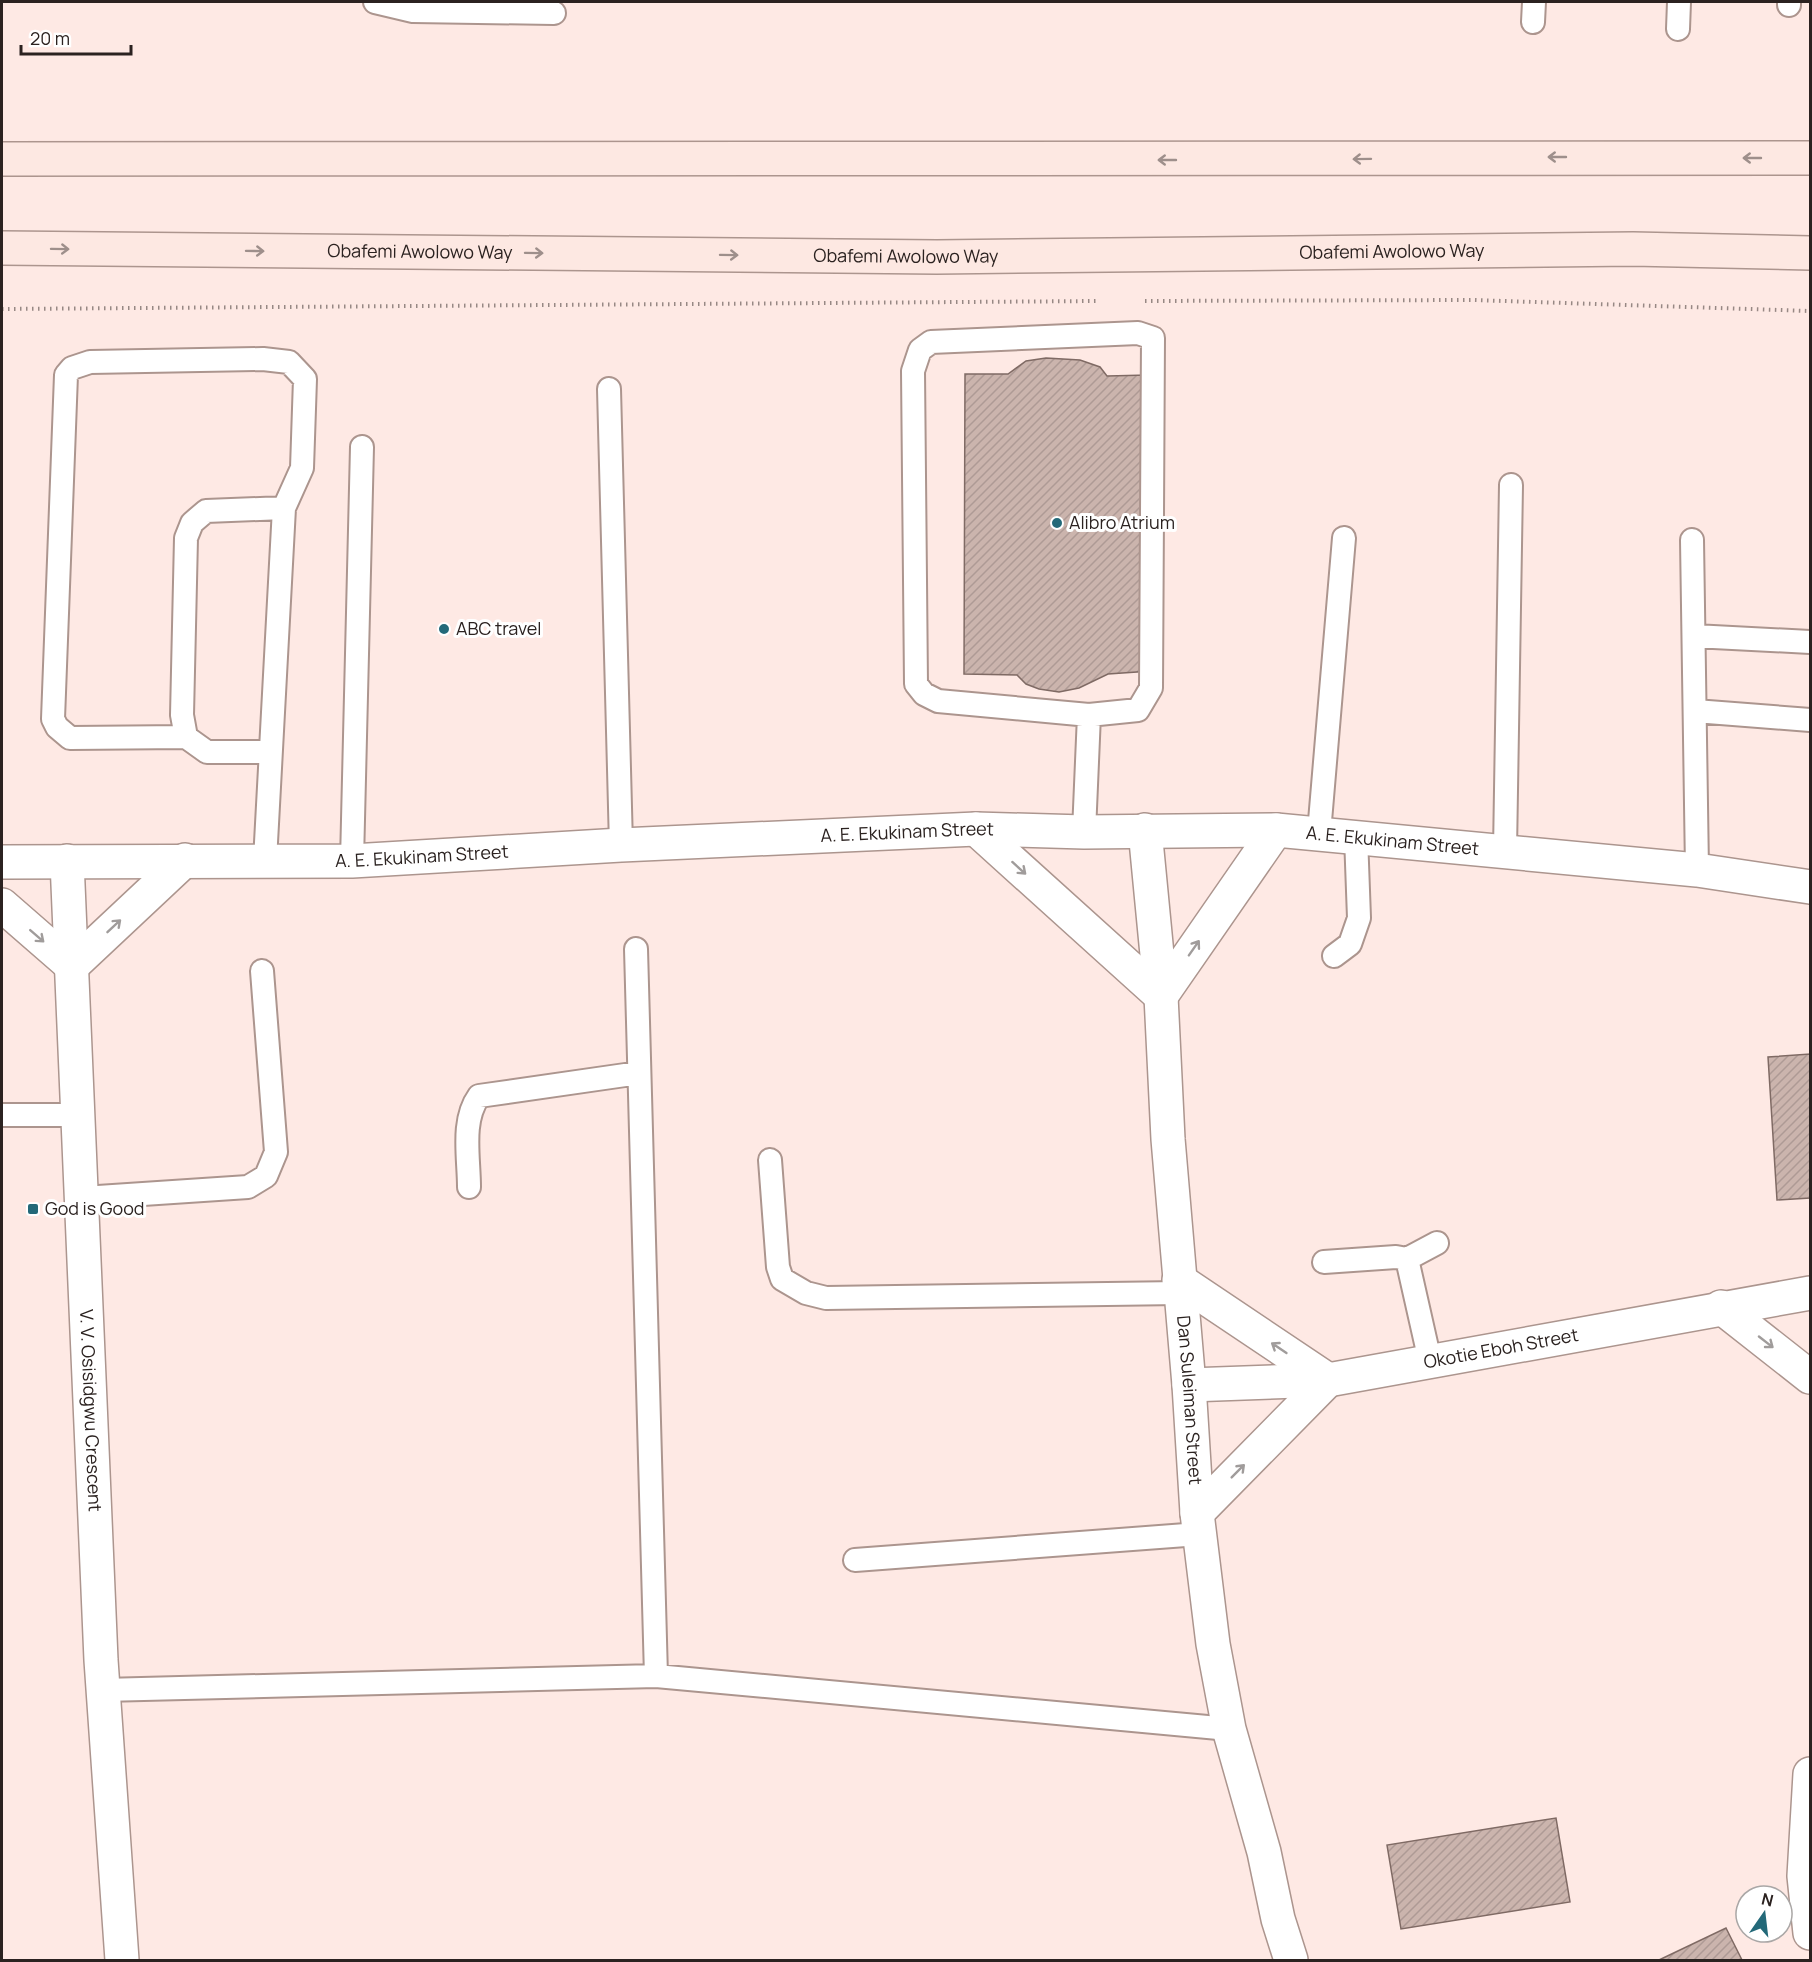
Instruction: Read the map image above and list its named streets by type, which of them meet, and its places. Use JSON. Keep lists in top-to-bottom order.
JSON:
{
  "streets": {
    "main road": ["Obafemi Awolowo Way"],
    "street": [
      "A. E. Ekukinam Street",
      "Okotie Eboh Street",
      "Dan Suleiman Street",
      "V. V. Osisidgwu Crescent"
    ]
  },
  "crossings": [
    ["A. E. Ekukinam Street", "Dan Suleiman Street"],
    ["A. E. Ekukinam Street", "V. V. Osisidgwu Crescent"],
    ["Okotie Eboh Street", "Dan Suleiman Street"]
  ],
  "places": {
    "other": ["Alibro Atrium", "ABC travel"],
    "transit": ["God is Good"]
  },
  "scale_bar": "20 m",
  "north": "top"
}
